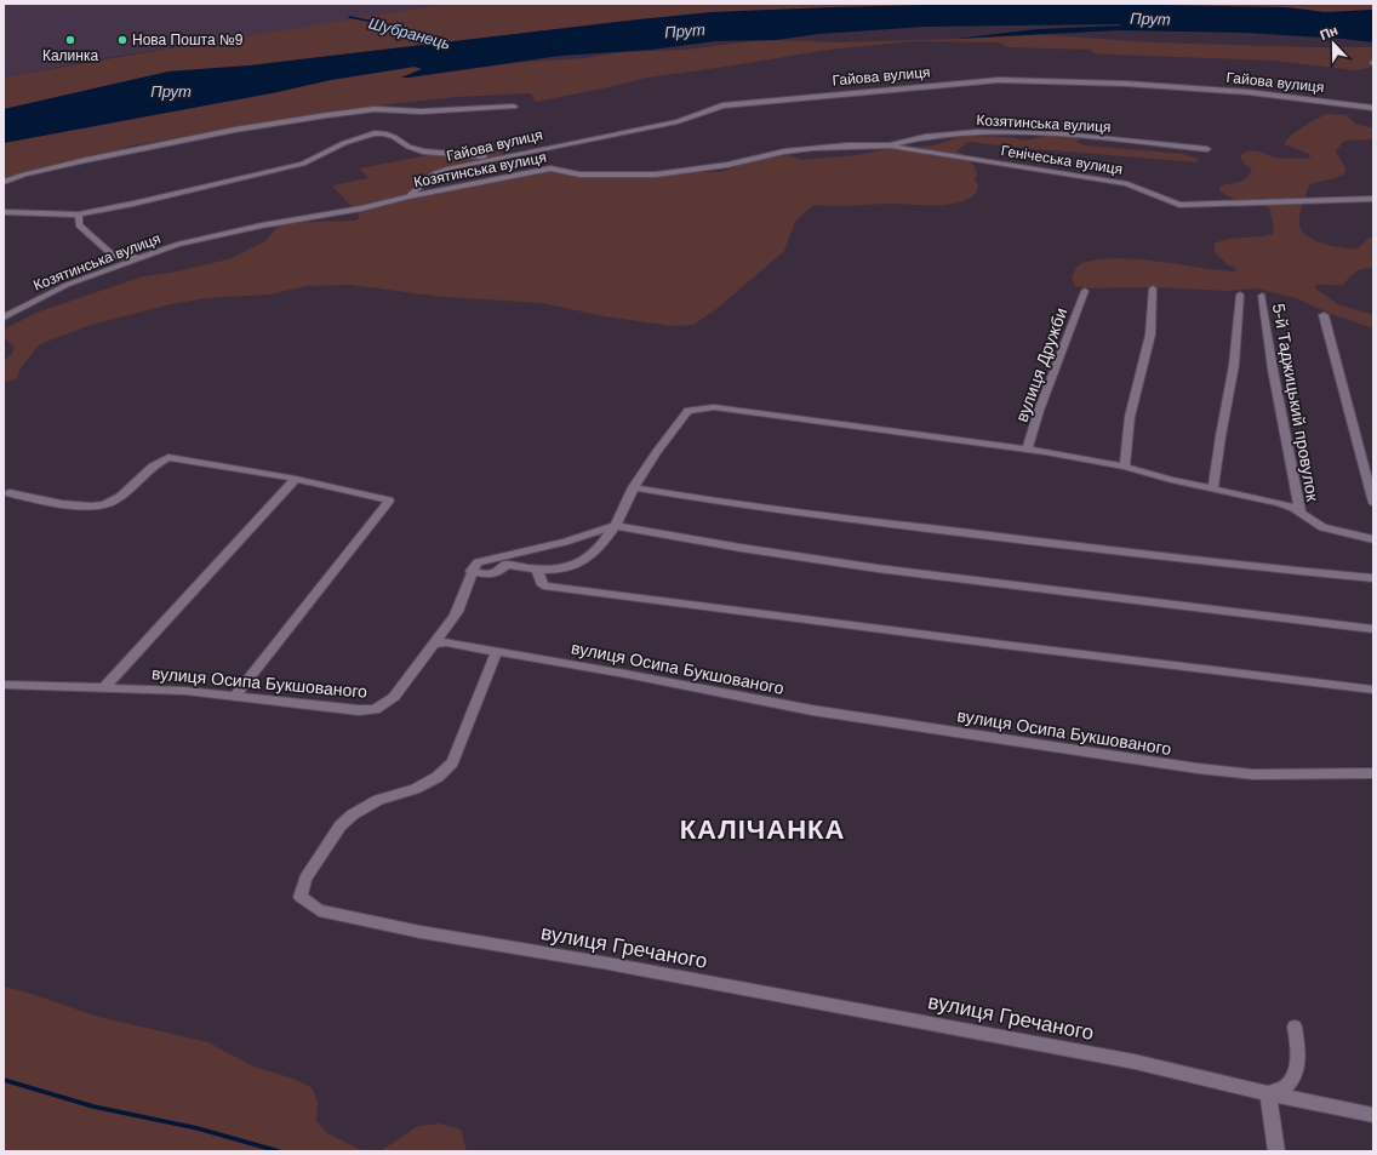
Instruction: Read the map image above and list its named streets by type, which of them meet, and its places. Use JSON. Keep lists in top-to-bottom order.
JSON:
{
  "streets": {
    "street": [
      "Гайова вулиця",
      "Козятинська вулиця",
      "Генічеська вулиця",
      "вулиця Дружби",
      "5-й Таджицький провулок",
      "вулиця Осипа Букшованого",
      "вулиця Гречаного"
    ]
  },
  "crossings": [
    ["Гайова вулиця", "Козятинська вулиця"],
    ["Козятинська вулиця", "Генічеська вулиця"],
    ["вулиця Осипа Букшованого", "вулиця Гречаного"]
  ],
  "districts": ["КАЛІЧАНКА"],
  "water": ["Прут", "Шубранець"],
  "places": ["Калинка", "Нова Пошта №9"],
  "north": "top"
}
